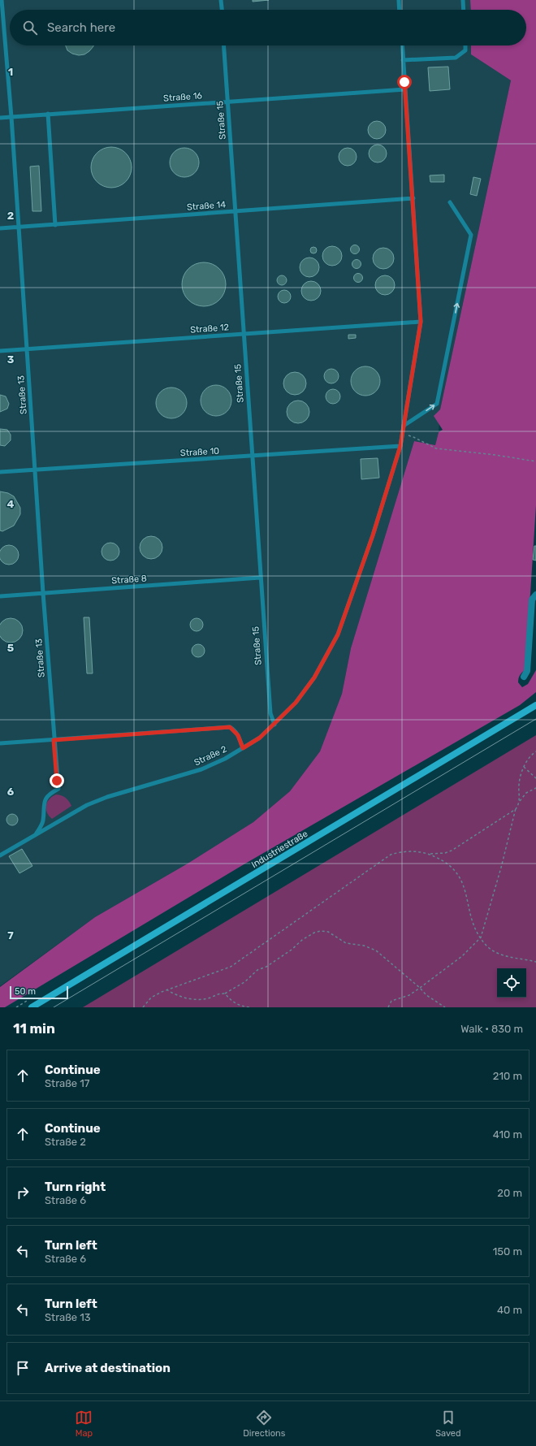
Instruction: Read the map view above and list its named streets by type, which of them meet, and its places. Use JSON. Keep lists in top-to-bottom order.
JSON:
{
  "streets": {
    "main road": ["Industriestraße"],
    "lane": [
      "Straße 16",
      "Straße 15",
      "Straße 14",
      "Straße 12",
      "Straße 13",
      "Straße 10",
      "Straße 8",
      "Straße 2"
    ]
  },
  "crossings": [
    ["Straße 16", "Straße 15"],
    ["Straße 16", "Straße 13"],
    ["Straße 16", "Straße 2"],
    ["Straße 15", "Straße 14"],
    ["Straße 15", "Straße 12"],
    ["Straße 15", "Straße 10"],
    ["Straße 15", "Straße 8"],
    ["Straße 15", "Straße 2"],
    ["Straße 14", "Straße 13"],
    ["Straße 14", "Straße 2"],
    ["Straße 12", "Straße 13"],
    ["Straße 12", "Straße 2"],
    ["Straße 13", "Straße 10"],
    ["Straße 13", "Straße 8"],
    ["Straße 13", "Straße 2"],
    ["Straße 10", "Straße 2"]
  ],
  "scale_bar": "50 m",
  "page": {
    "search": "Search here",
    "scale": "50 m",
    "heading": ["11 min", "Walk · 830 m"],
    "list": [
      ["Continue", "Straße 17", "210 m"],
      ["Continue", "Straße 2", "410 m"],
      ["Turn right", "Straße 6", "20 m"],
      ["Turn left", "Straße 6", "150 m"],
      ["Turn left", "Straße 13", "40 m"],
      "Arrive at destination"
    ],
    "nav": ["Map", "Directions", "Saved"]
  },
  "grid": {
    "rows": [
      "1",
      "2",
      "3",
      "4",
      "5",
      "6",
      "7"
    ]
  }
}
